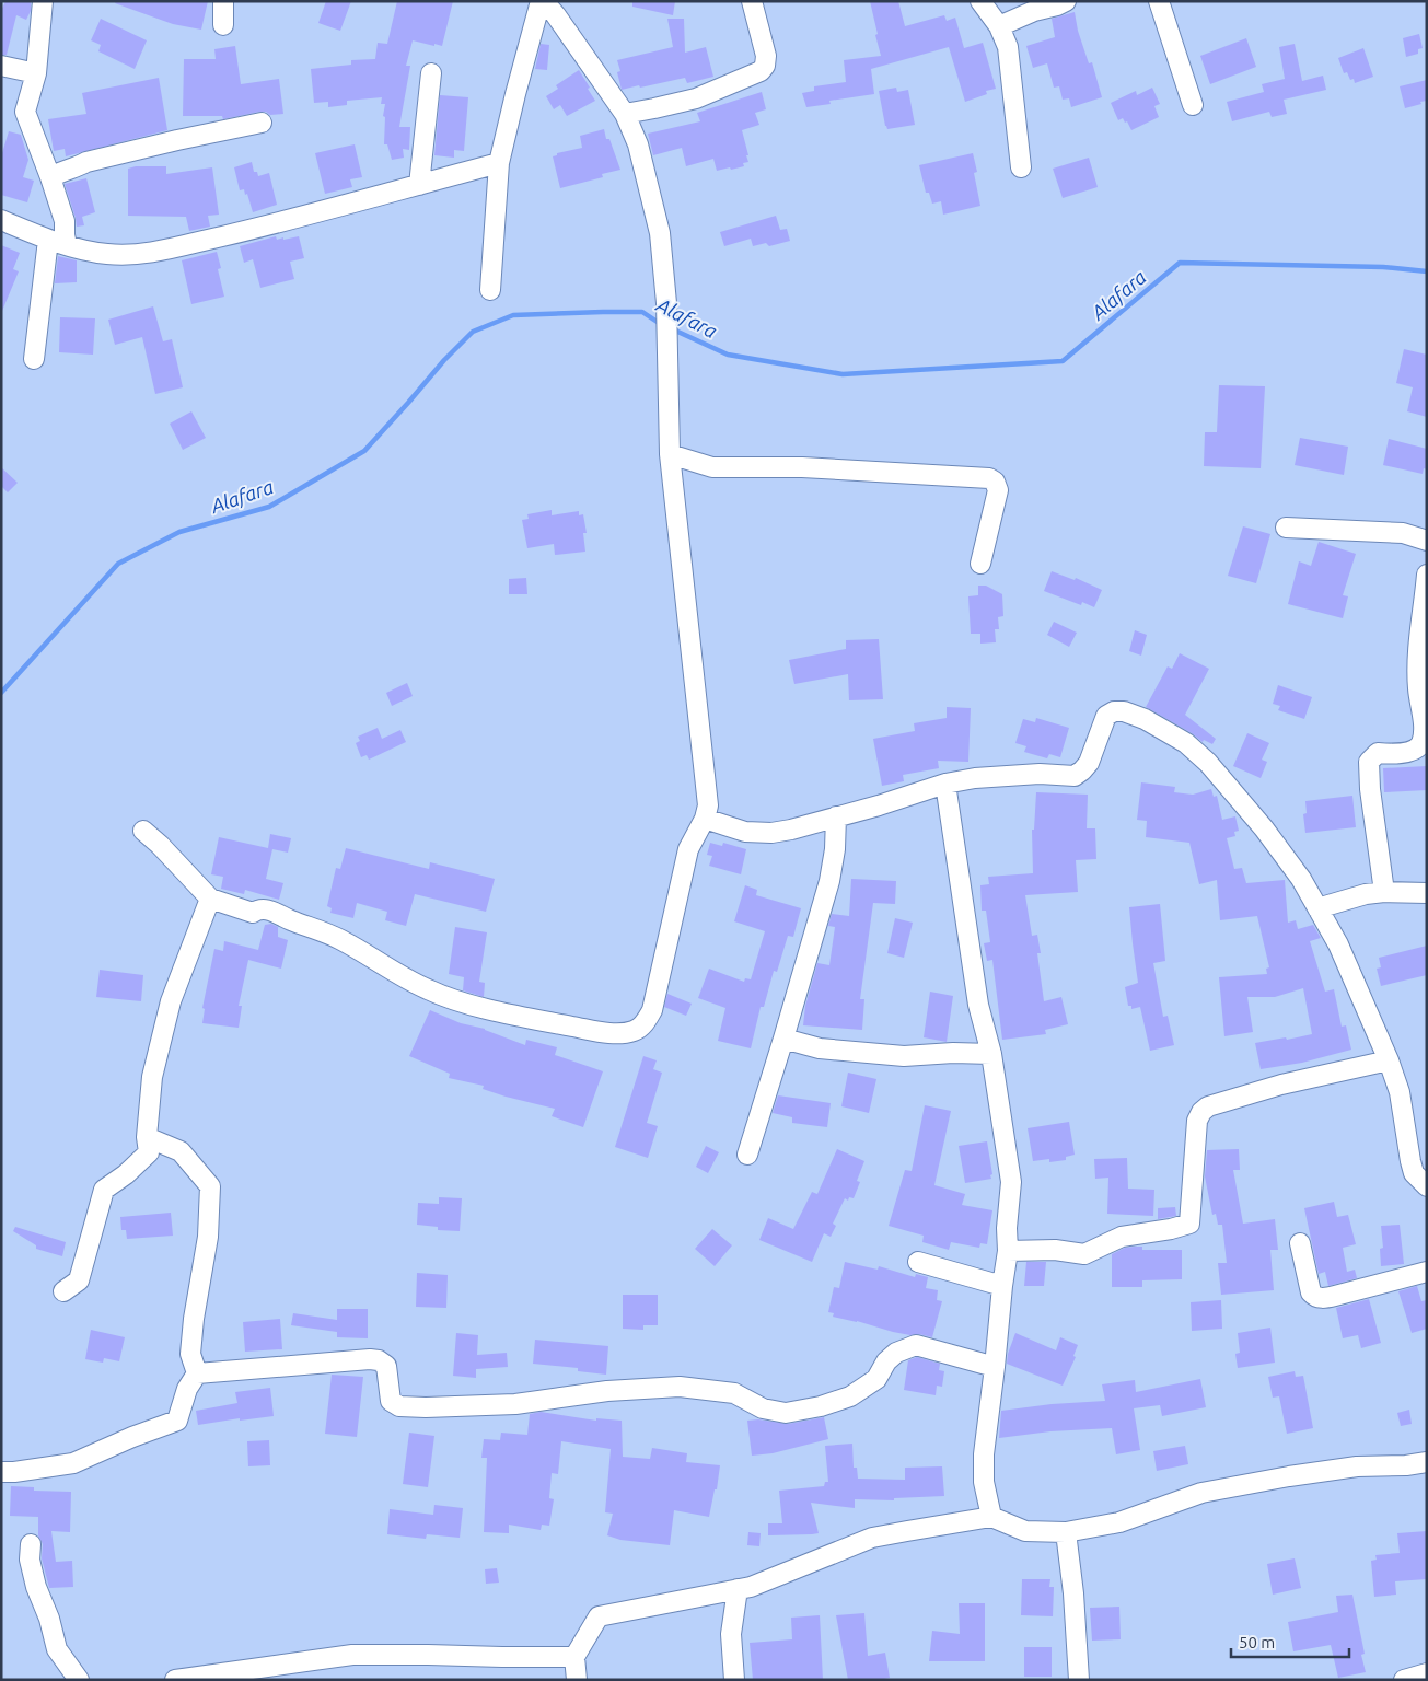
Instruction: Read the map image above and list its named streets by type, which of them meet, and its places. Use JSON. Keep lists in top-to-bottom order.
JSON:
{
  "water": ["Alafara"],
  "scale_bar": "50 m"
}
